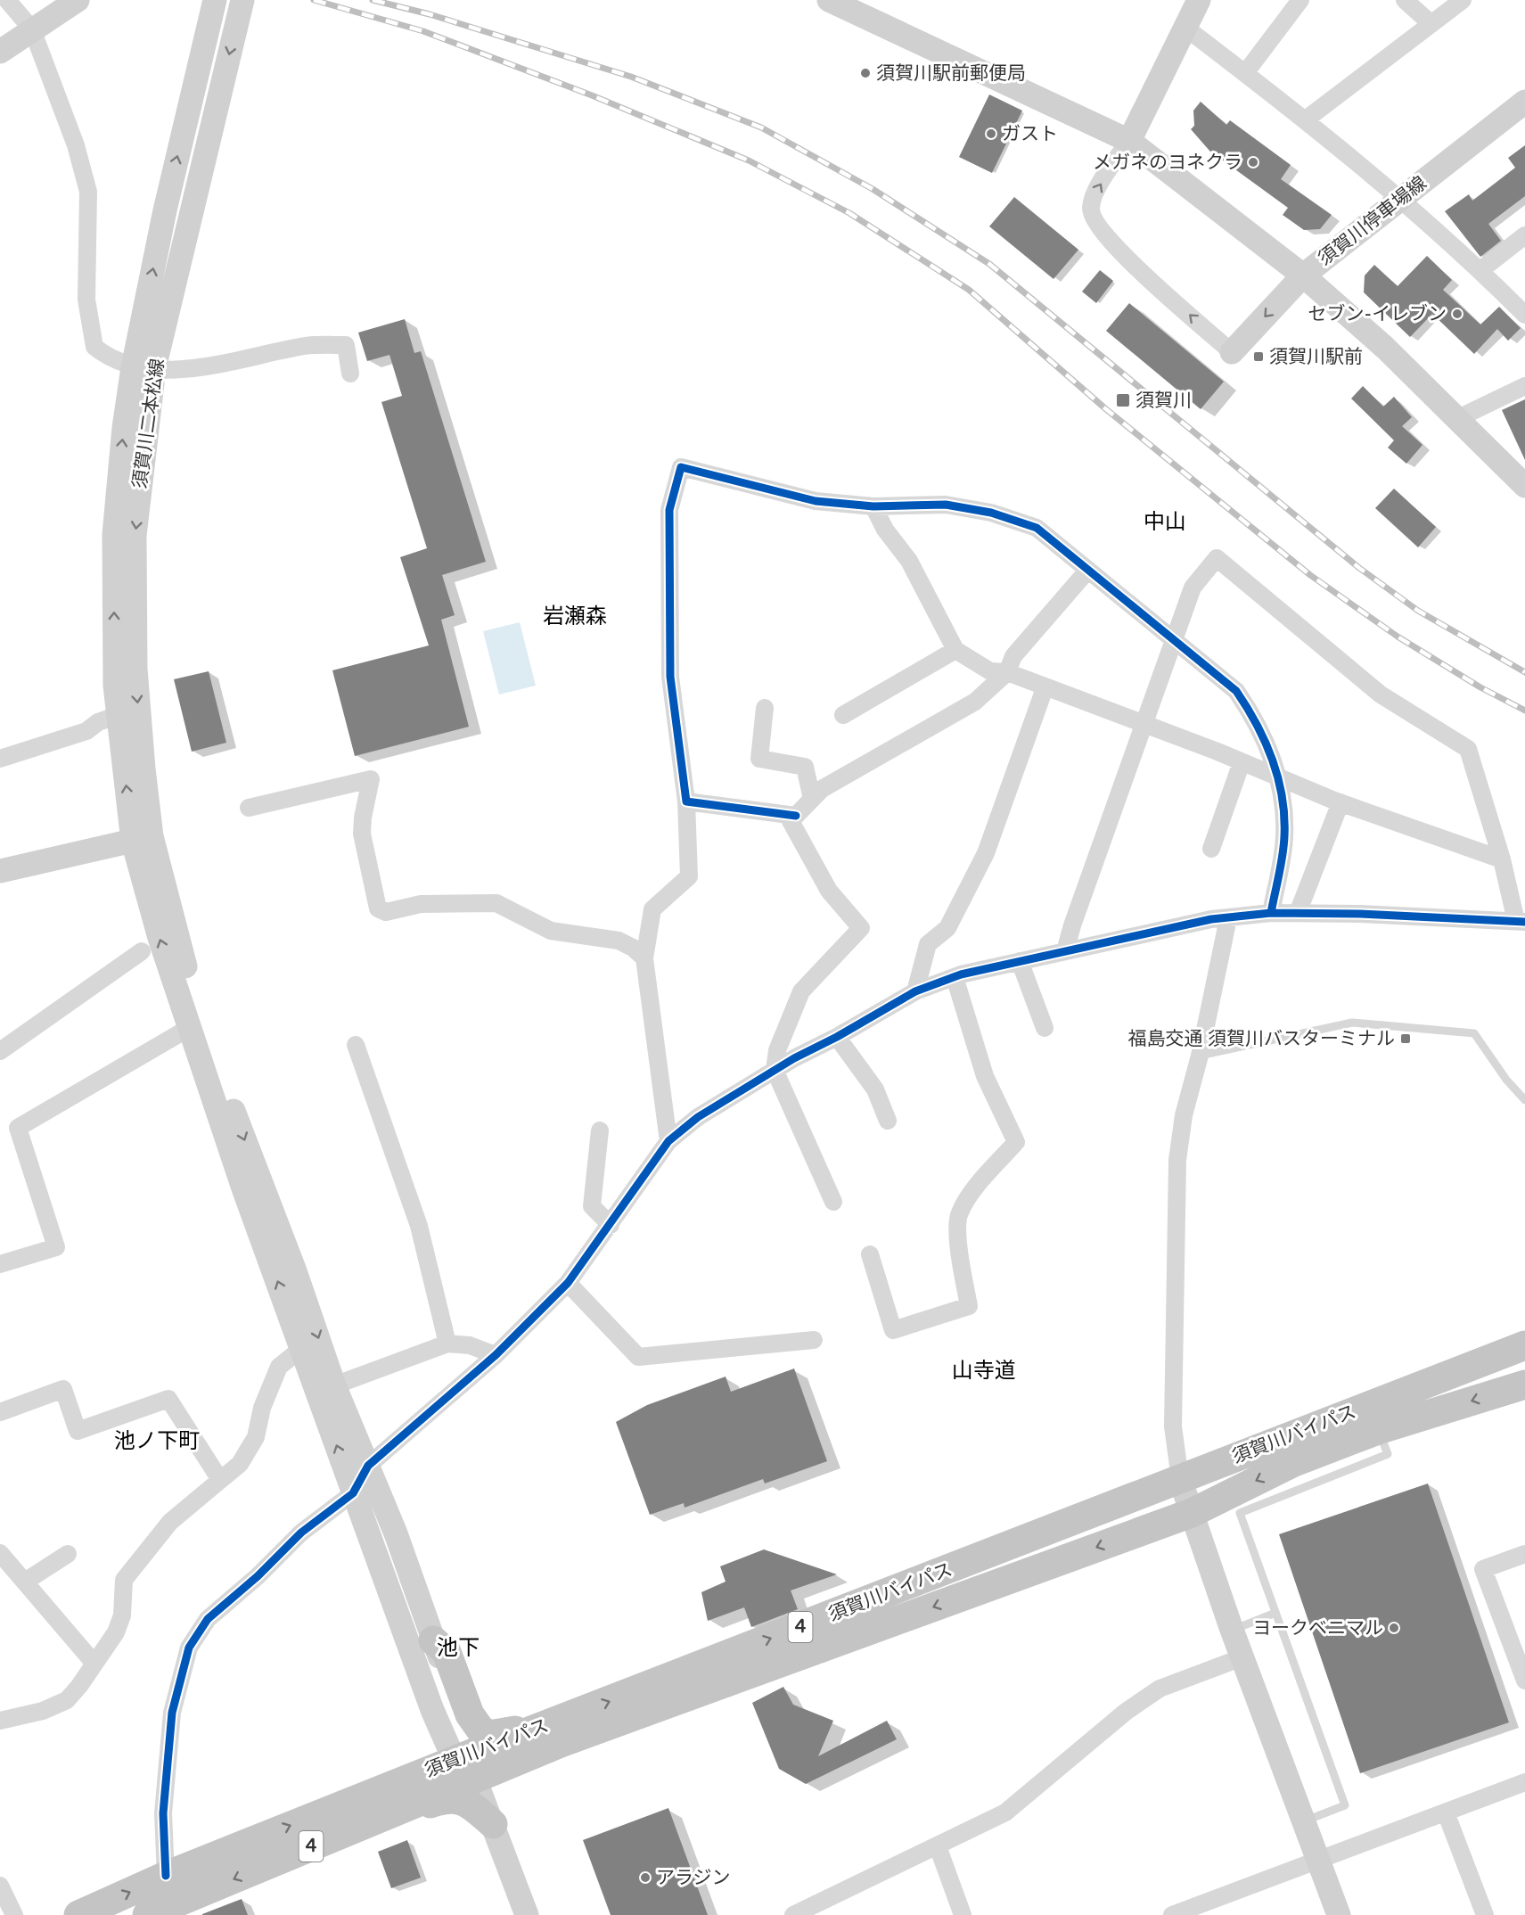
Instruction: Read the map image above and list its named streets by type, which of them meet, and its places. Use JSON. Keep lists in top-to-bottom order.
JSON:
{
  "streets": {
    "highway": ["須賀川バイパス", "4"],
    "street": ["須賀川停車場線", "須賀川二本松線"]
  },
  "districts": [
    "中山",
    "岩瀬森",
    "山寺道",
    "池ノ下町",
    "池下"
  ],
  "places": {
    "other": [
      "須賀川駅前郵便局",
      "ガスト",
      "メガネのヨネクラ",
      "セブン-イレブン",
      "ヨークベニマル",
      "アラジン"
    ],
    "transit": ["須賀川駅前", "須賀川", "福島交通 須賀川バスターミナル"]
  }
}
